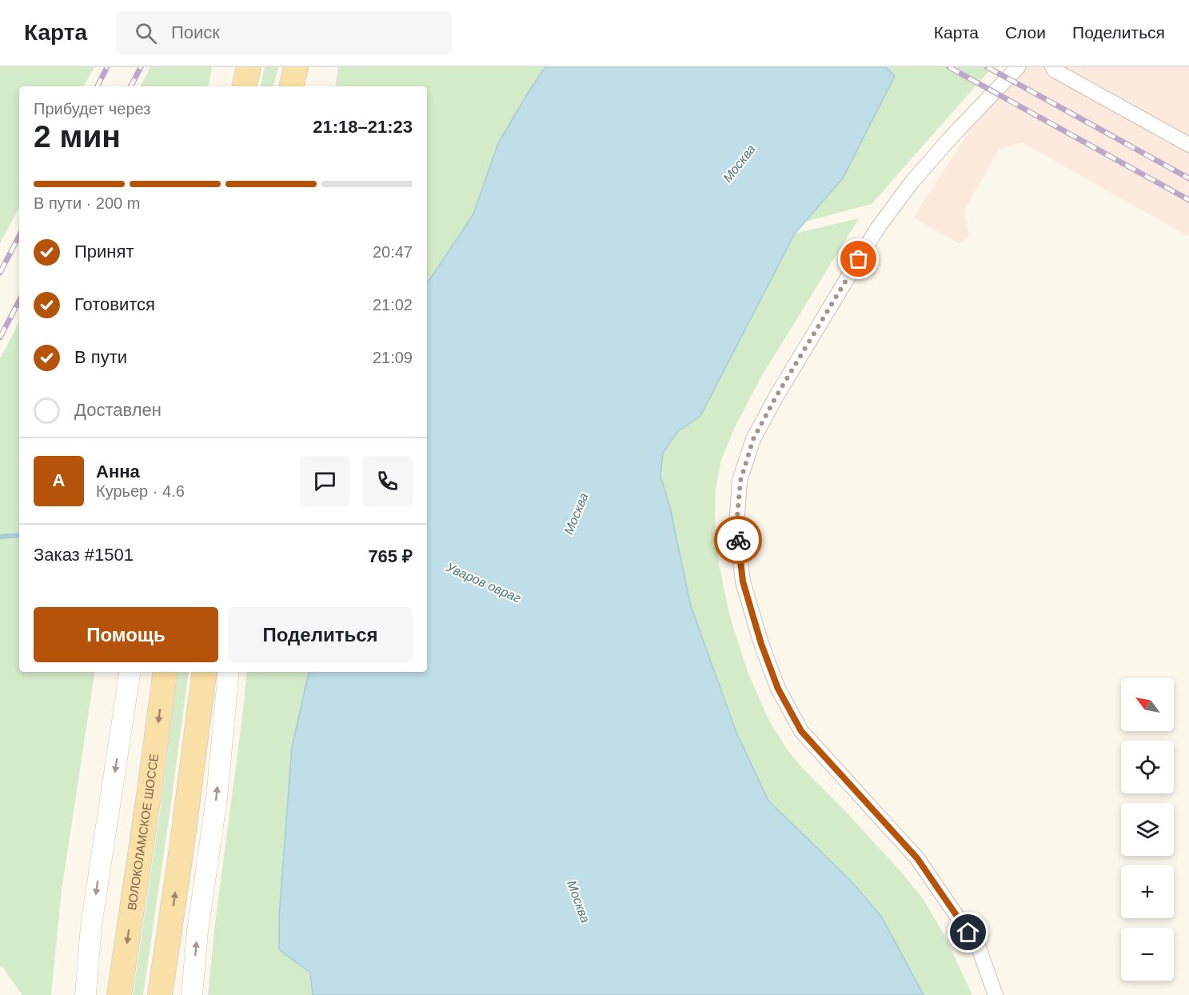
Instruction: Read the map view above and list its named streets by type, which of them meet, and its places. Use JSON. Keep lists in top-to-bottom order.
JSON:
{
  "streets": {
    "main road": ["ВОЛОКОЛАМСКОЕ ШОССЕ"]
  },
  "water": ["Москва", "Уваров овраг"],
  "north": "top left",
  "page": {
    "header": "Карта",
    "search": "Поиск",
    "nav": ["Карта", "Слои", "Поделиться"],
    "heading": ["2 мин", "Прибудет через", "21:18–21:23"],
    "panel": [
      "Анна",
      "Курьер · 4.6",
      "Заказ #1501",
      "765 ₽"
    ],
    "bar": "В пути · 200 m",
    "list": [
      ["Принят", "20:47"],
      ["Готовится", "21:02"],
      ["В пути", "21:09"],
      "Доставлен"
    ],
    "round": "А",
    "buttons": ["Помощь", "Поделиться"],
    "map_buttons": ["+", "−"]
  }
}
